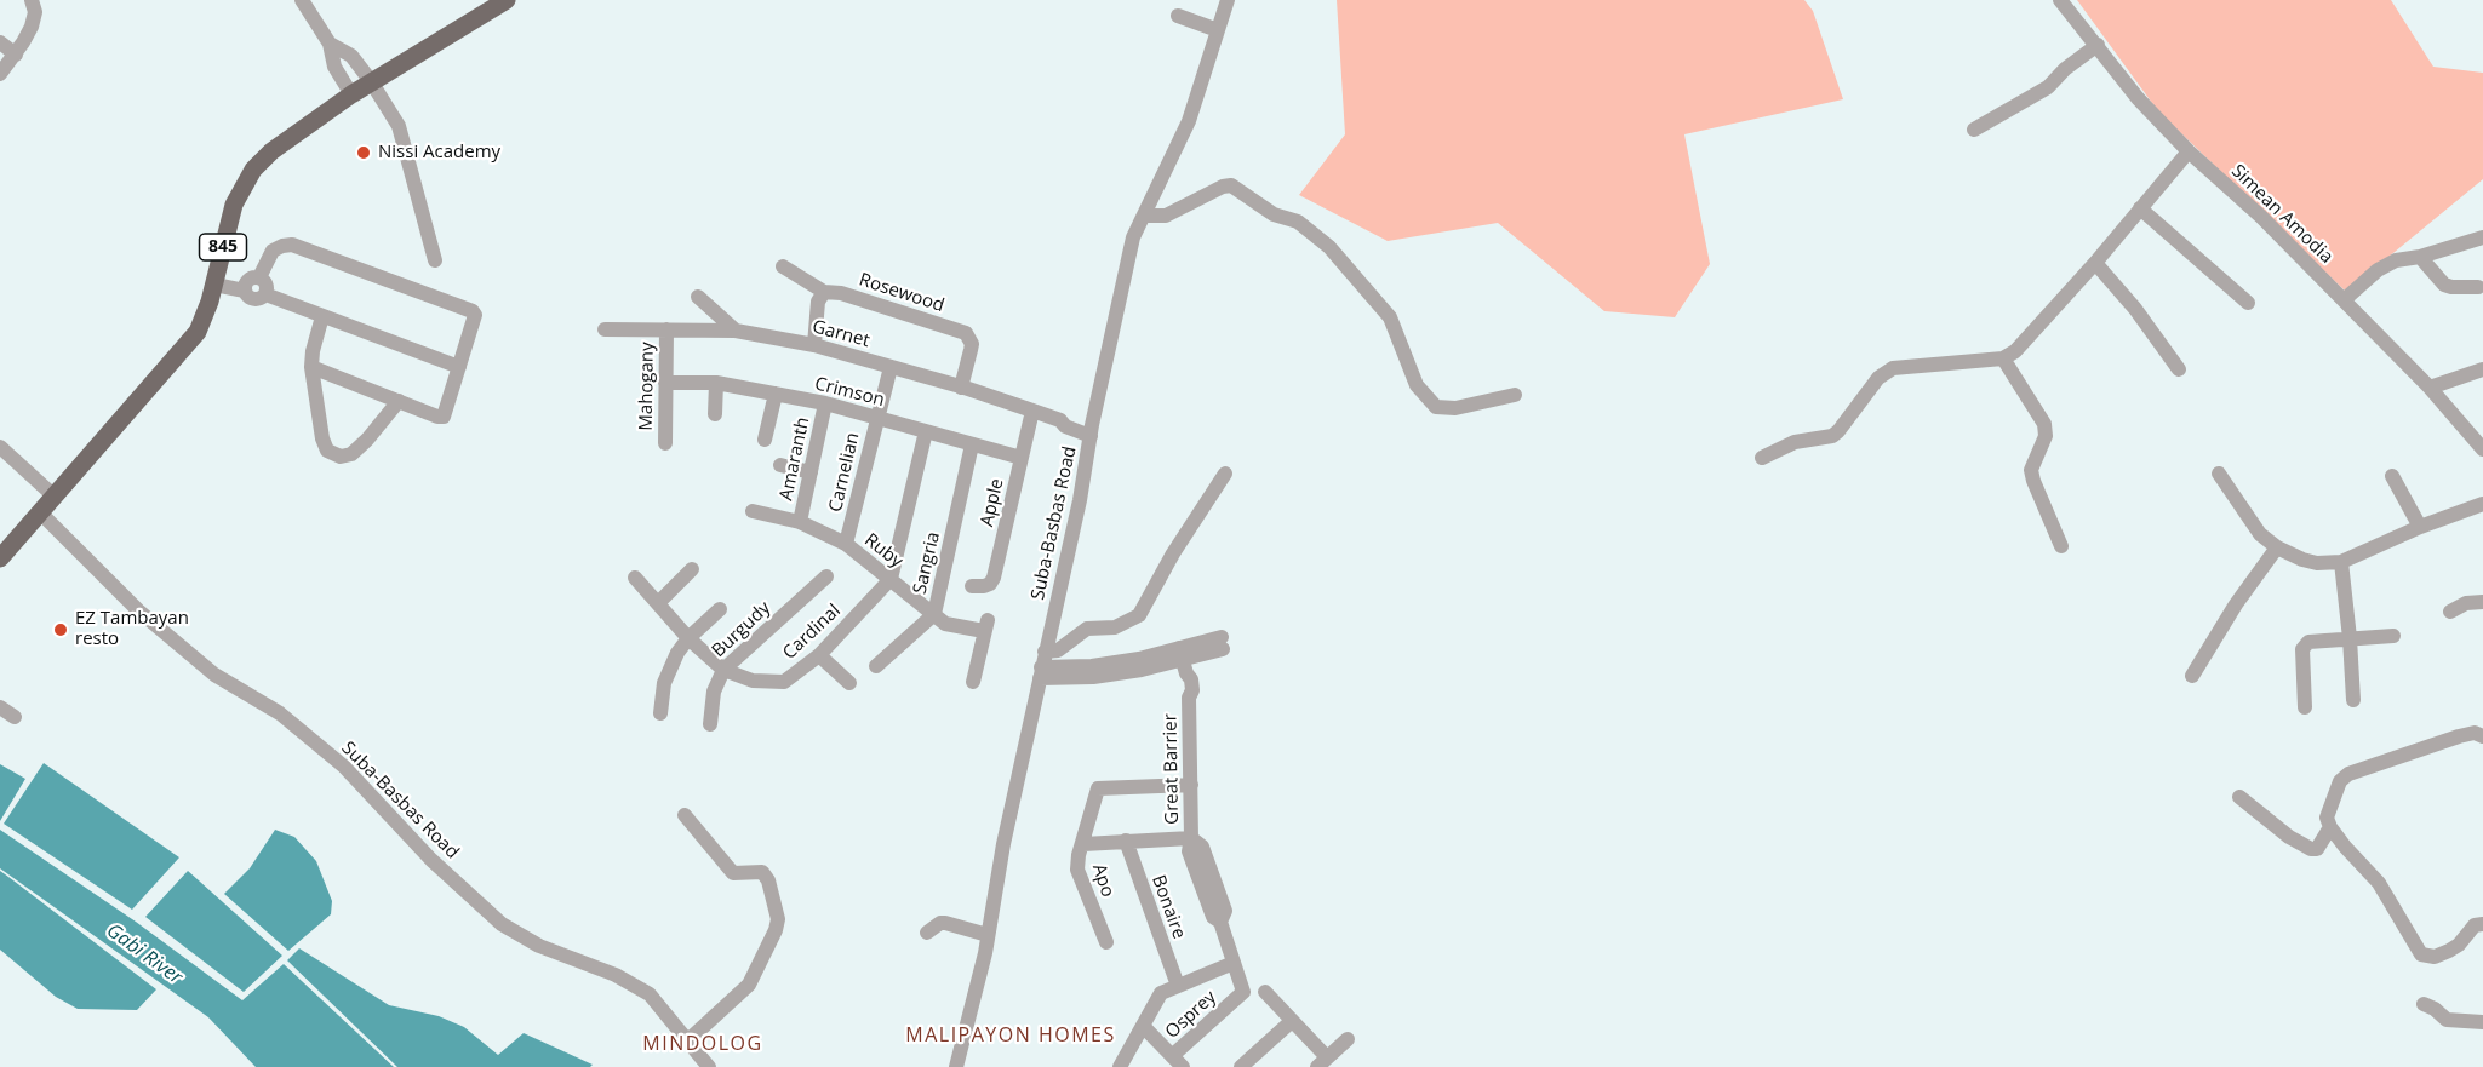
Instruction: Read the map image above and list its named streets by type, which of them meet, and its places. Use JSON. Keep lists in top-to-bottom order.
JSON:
{
  "streets": {
    "main road": ["845"],
    "street": [
      "Simean Amodia",
      "Rosewood",
      "Garnet",
      "Mahogany",
      "Crimson",
      "Amaranth",
      "Carnelian",
      "Apple",
      "Suba-Basbas Road",
      "Ruby",
      "Sangria",
      "Burgudy",
      "Cardinal",
      "Great Barrier",
      "Apo",
      "Bonaire",
      "Osprey"
    ]
  },
  "crossings": [
    ["845", "Suba-Basbas Road"],
    ["Rosewood", "Garnet"],
    ["Garnet", "Mahogany"],
    ["Garnet", "Carnelian"],
    ["Garnet", "Apple"],
    ["Garnet", "Suba-Basbas Road"],
    ["Mahogany", "Crimson"],
    ["Crimson", "Amaranth"],
    ["Crimson", "Carnelian"],
    ["Crimson", "Apple"],
    ["Crimson", "Sangria"],
    ["Crimson", "Cardinal"],
    ["Amaranth", "Ruby"],
    ["Carnelian", "Ruby"],
    ["Ruby", "Sangria"],
    ["Ruby", "Cardinal"],
    ["Burgudy", "Cardinal"],
    ["Great Barrier", "Apo"],
    ["Great Barrier", "Osprey"]
  ],
  "districts": ["MALIPAYON HOMES", "MINDOLOG"],
  "water": ["Gabi River"],
  "places": ["Nissi Academy", "EZ Tambayan resto"]
}
